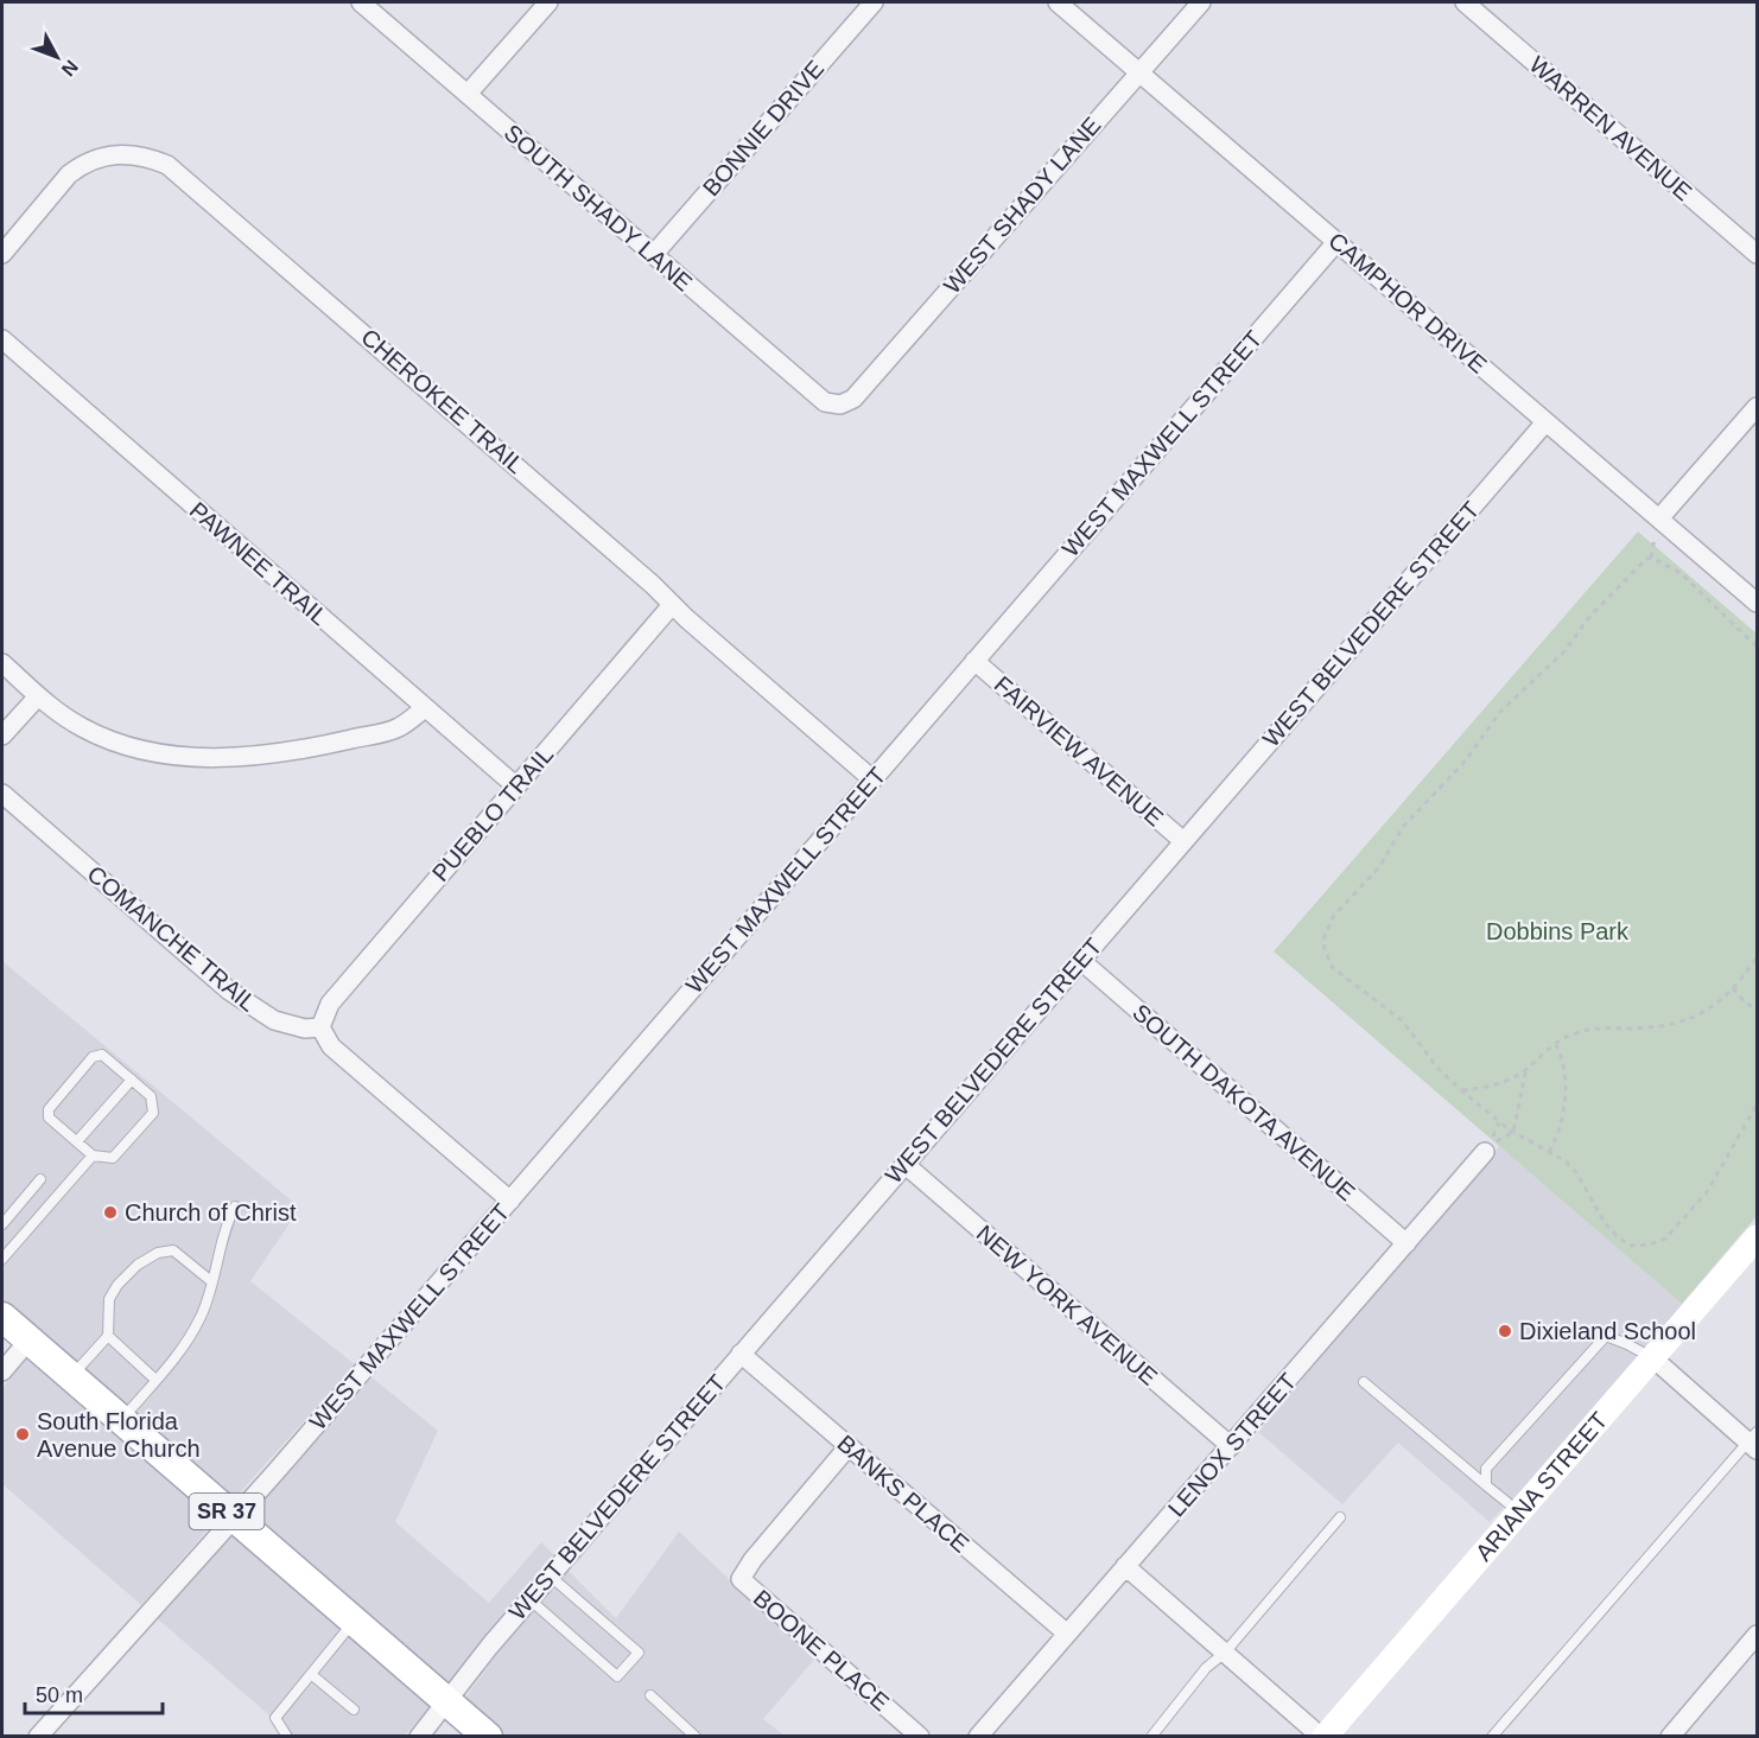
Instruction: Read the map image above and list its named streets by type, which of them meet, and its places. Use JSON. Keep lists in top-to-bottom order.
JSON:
{
  "streets": {
    "main road": ["SR 37"],
    "street": [
      "BONNIE DRIVE",
      "WARREN AVENUE",
      "WEST SHADY LANE",
      "SOUTH SHADY LANE",
      "CAMPHOR DRIVE",
      "CHEROKEE TRAIL",
      "WEST MAXWELL STREET",
      "PAWNEE TRAIL",
      "WEST BELVEDERE STREET",
      "FAIRVIEW AVENUE",
      "PUEBLO TRAIL",
      "COMANCHE TRAIL",
      "SOUTH DAKOTA AVENUE",
      "NEW YORK AVENUE",
      "LENOX STREET",
      "ARIANA STREET",
      "BANKS PLACE",
      "BOONE PLACE"
    ]
  },
  "crossings": [
    ["BONNIE DRIVE", "SOUTH SHADY LANE"],
    ["WEST SHADY LANE", "SOUTH SHADY LANE"],
    ["WEST SHADY LANE", "CAMPHOR DRIVE"],
    ["CAMPHOR DRIVE", "WEST MAXWELL STREET"],
    ["CAMPHOR DRIVE", "WEST BELVEDERE STREET"],
    ["CHEROKEE TRAIL", "WEST MAXWELL STREET"],
    ["CHEROKEE TRAIL", "PUEBLO TRAIL"],
    ["WEST MAXWELL STREET", "FAIRVIEW AVENUE"],
    ["WEST MAXWELL STREET", "SR 37"],
    ["PAWNEE TRAIL", "PUEBLO TRAIL"],
    ["WEST BELVEDERE STREET", "FAIRVIEW AVENUE"],
    ["WEST BELVEDERE STREET", "SOUTH DAKOTA AVENUE"],
    ["WEST BELVEDERE STREET", "NEW YORK AVENUE"],
    ["WEST BELVEDERE STREET", "BANKS PLACE"],
    ["WEST BELVEDERE STREET", "SR 37"],
    ["PUEBLO TRAIL", "COMANCHE TRAIL"],
    ["SOUTH DAKOTA AVENUE", "LENOX STREET"],
    ["NEW YORK AVENUE", "LENOX STREET"],
    ["LENOX STREET", "BANKS PLACE"],
    ["BANKS PLACE", "BOONE PLACE"]
  ],
  "parks": ["Dobbins Park"],
  "places": ["Church of Christ", "Dixieland School", "South Florida Avenue Church"],
  "scale_bar": "50 m",
  "north": "bottom right"
}
